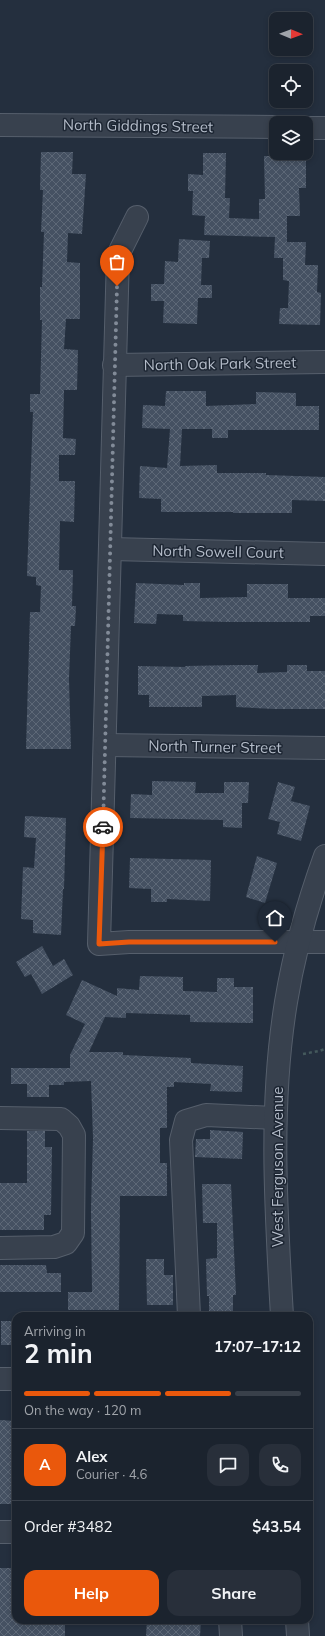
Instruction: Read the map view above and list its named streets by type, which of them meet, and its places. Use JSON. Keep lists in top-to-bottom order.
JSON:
{
  "streets": {
    "street": [
      "North Giddings Street",
      "North Oak Park Street",
      "North Sowell Court",
      "North Turner Street",
      "West Ferguson Avenue"
    ]
  },
  "north": "right",
  "page": {
    "heading": ["2 min", "Arriving in", "17:07–17:12"],
    "panel": [
      "Alex",
      "Courier · 4.6",
      "Order #3482",
      "$43.54"
    ],
    "bar": "On the way · 120 m",
    "round": "A",
    "buttons": ["Help", "Share"]
  }
}
